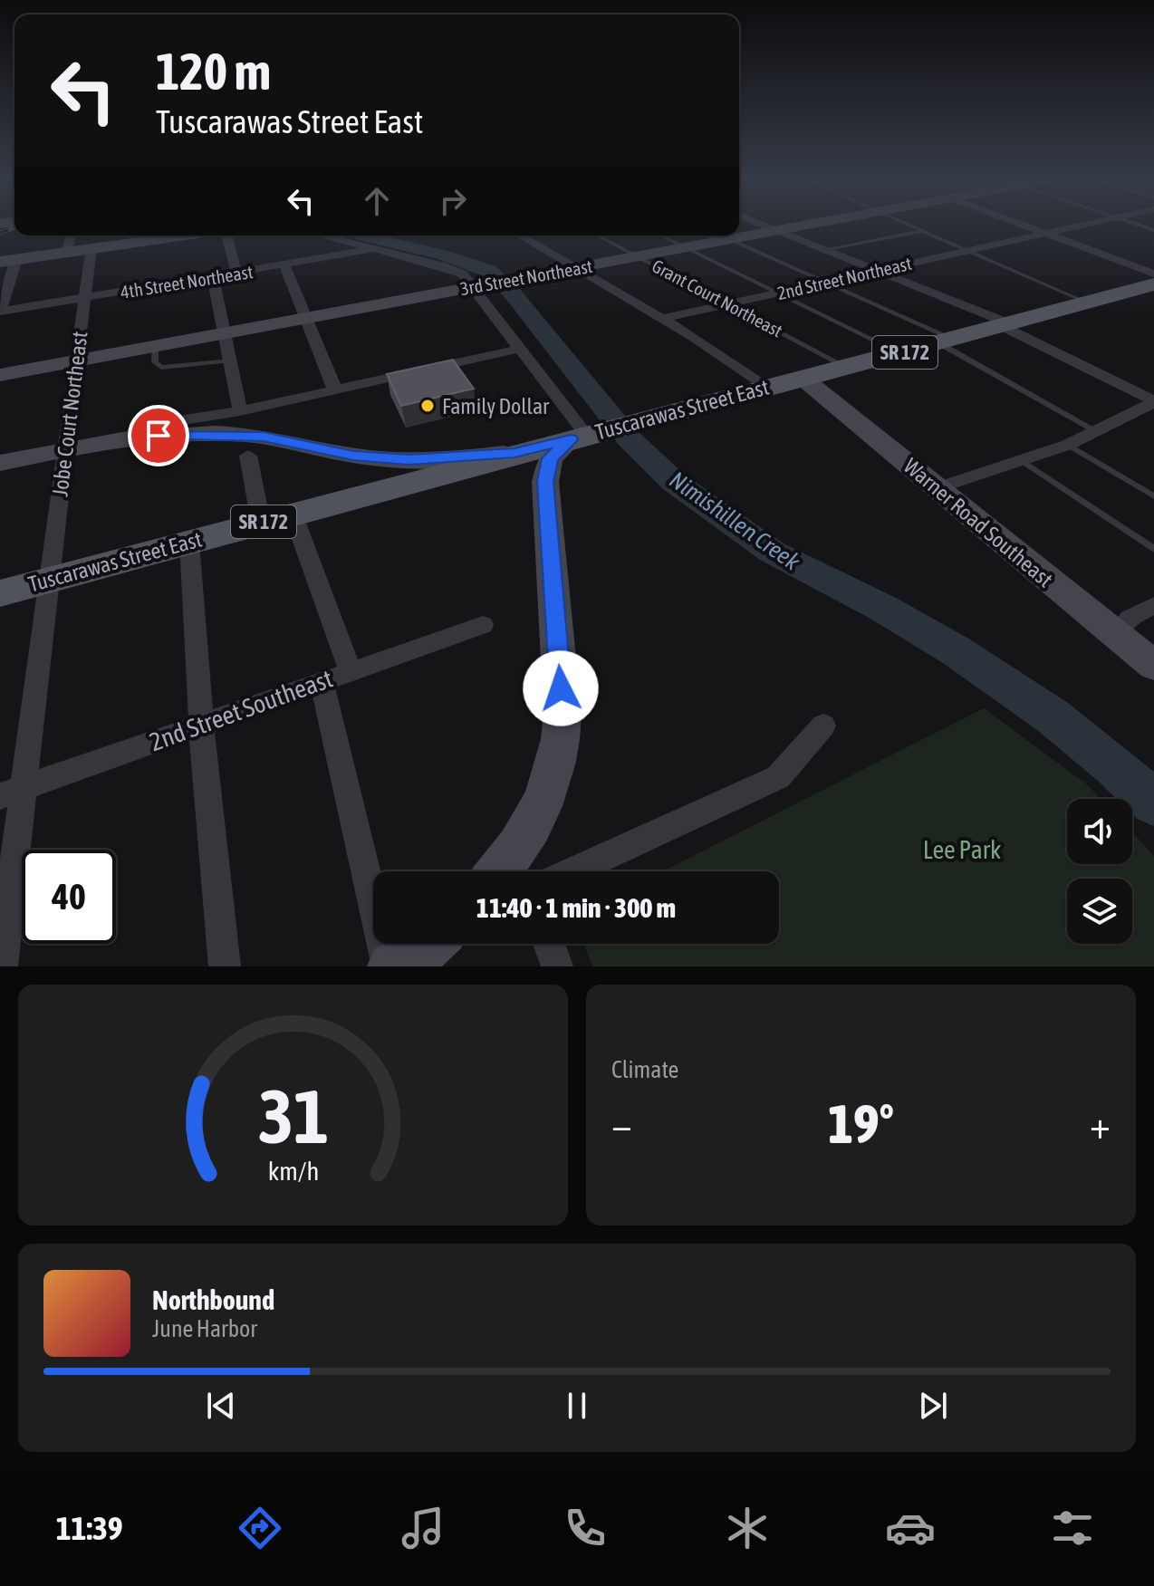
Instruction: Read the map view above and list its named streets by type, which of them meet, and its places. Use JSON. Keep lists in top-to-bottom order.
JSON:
{
  "streets": {
    "main road": ["SR 172", "Tuscarawas Street East"],
    "street": [
      "3rd Street Northeast",
      "2nd Street Northeast",
      "4th Street Northeast",
      "Jobe Court Northeast",
      "Warner Road Southeast",
      "2nd Street Southeast"
    ],
    "lane": ["Grant Court Northeast"]
  },
  "crossings": [
    ["3rd Street Northeast", "Grant Court Northeast"],
    ["3rd Street Northeast", "Jobe Court Northeast"],
    ["2nd Street Northeast", "Grant Court Northeast"],
    ["4th Street Northeast", "Jobe Court Northeast"],
    ["Grant Court Northeast", "Tuscarawas Street East"],
    ["Tuscarawas Street East", "Jobe Court Northeast"],
    ["Tuscarawas Street East", "Warner Road Southeast"],
    ["Jobe Court Northeast", "2nd Street Southeast"]
  ],
  "water": ["Nimishillen Creek"],
  "parks": ["Lee Park"],
  "places": ["Family Dollar"],
  "page": {
    "turn": ["120 m", "Tuscarawas Street East"],
    "limit": "40",
    "trip": "11:40 · 1 min · 300 m",
    "tile": "Climate",
    "heat": ["−", "19°", "+"],
    "song": ["Northbound", "June Harbor"],
    "tabs": "11:39",
    "gauge": ["31", "km/h"]
  }
}
